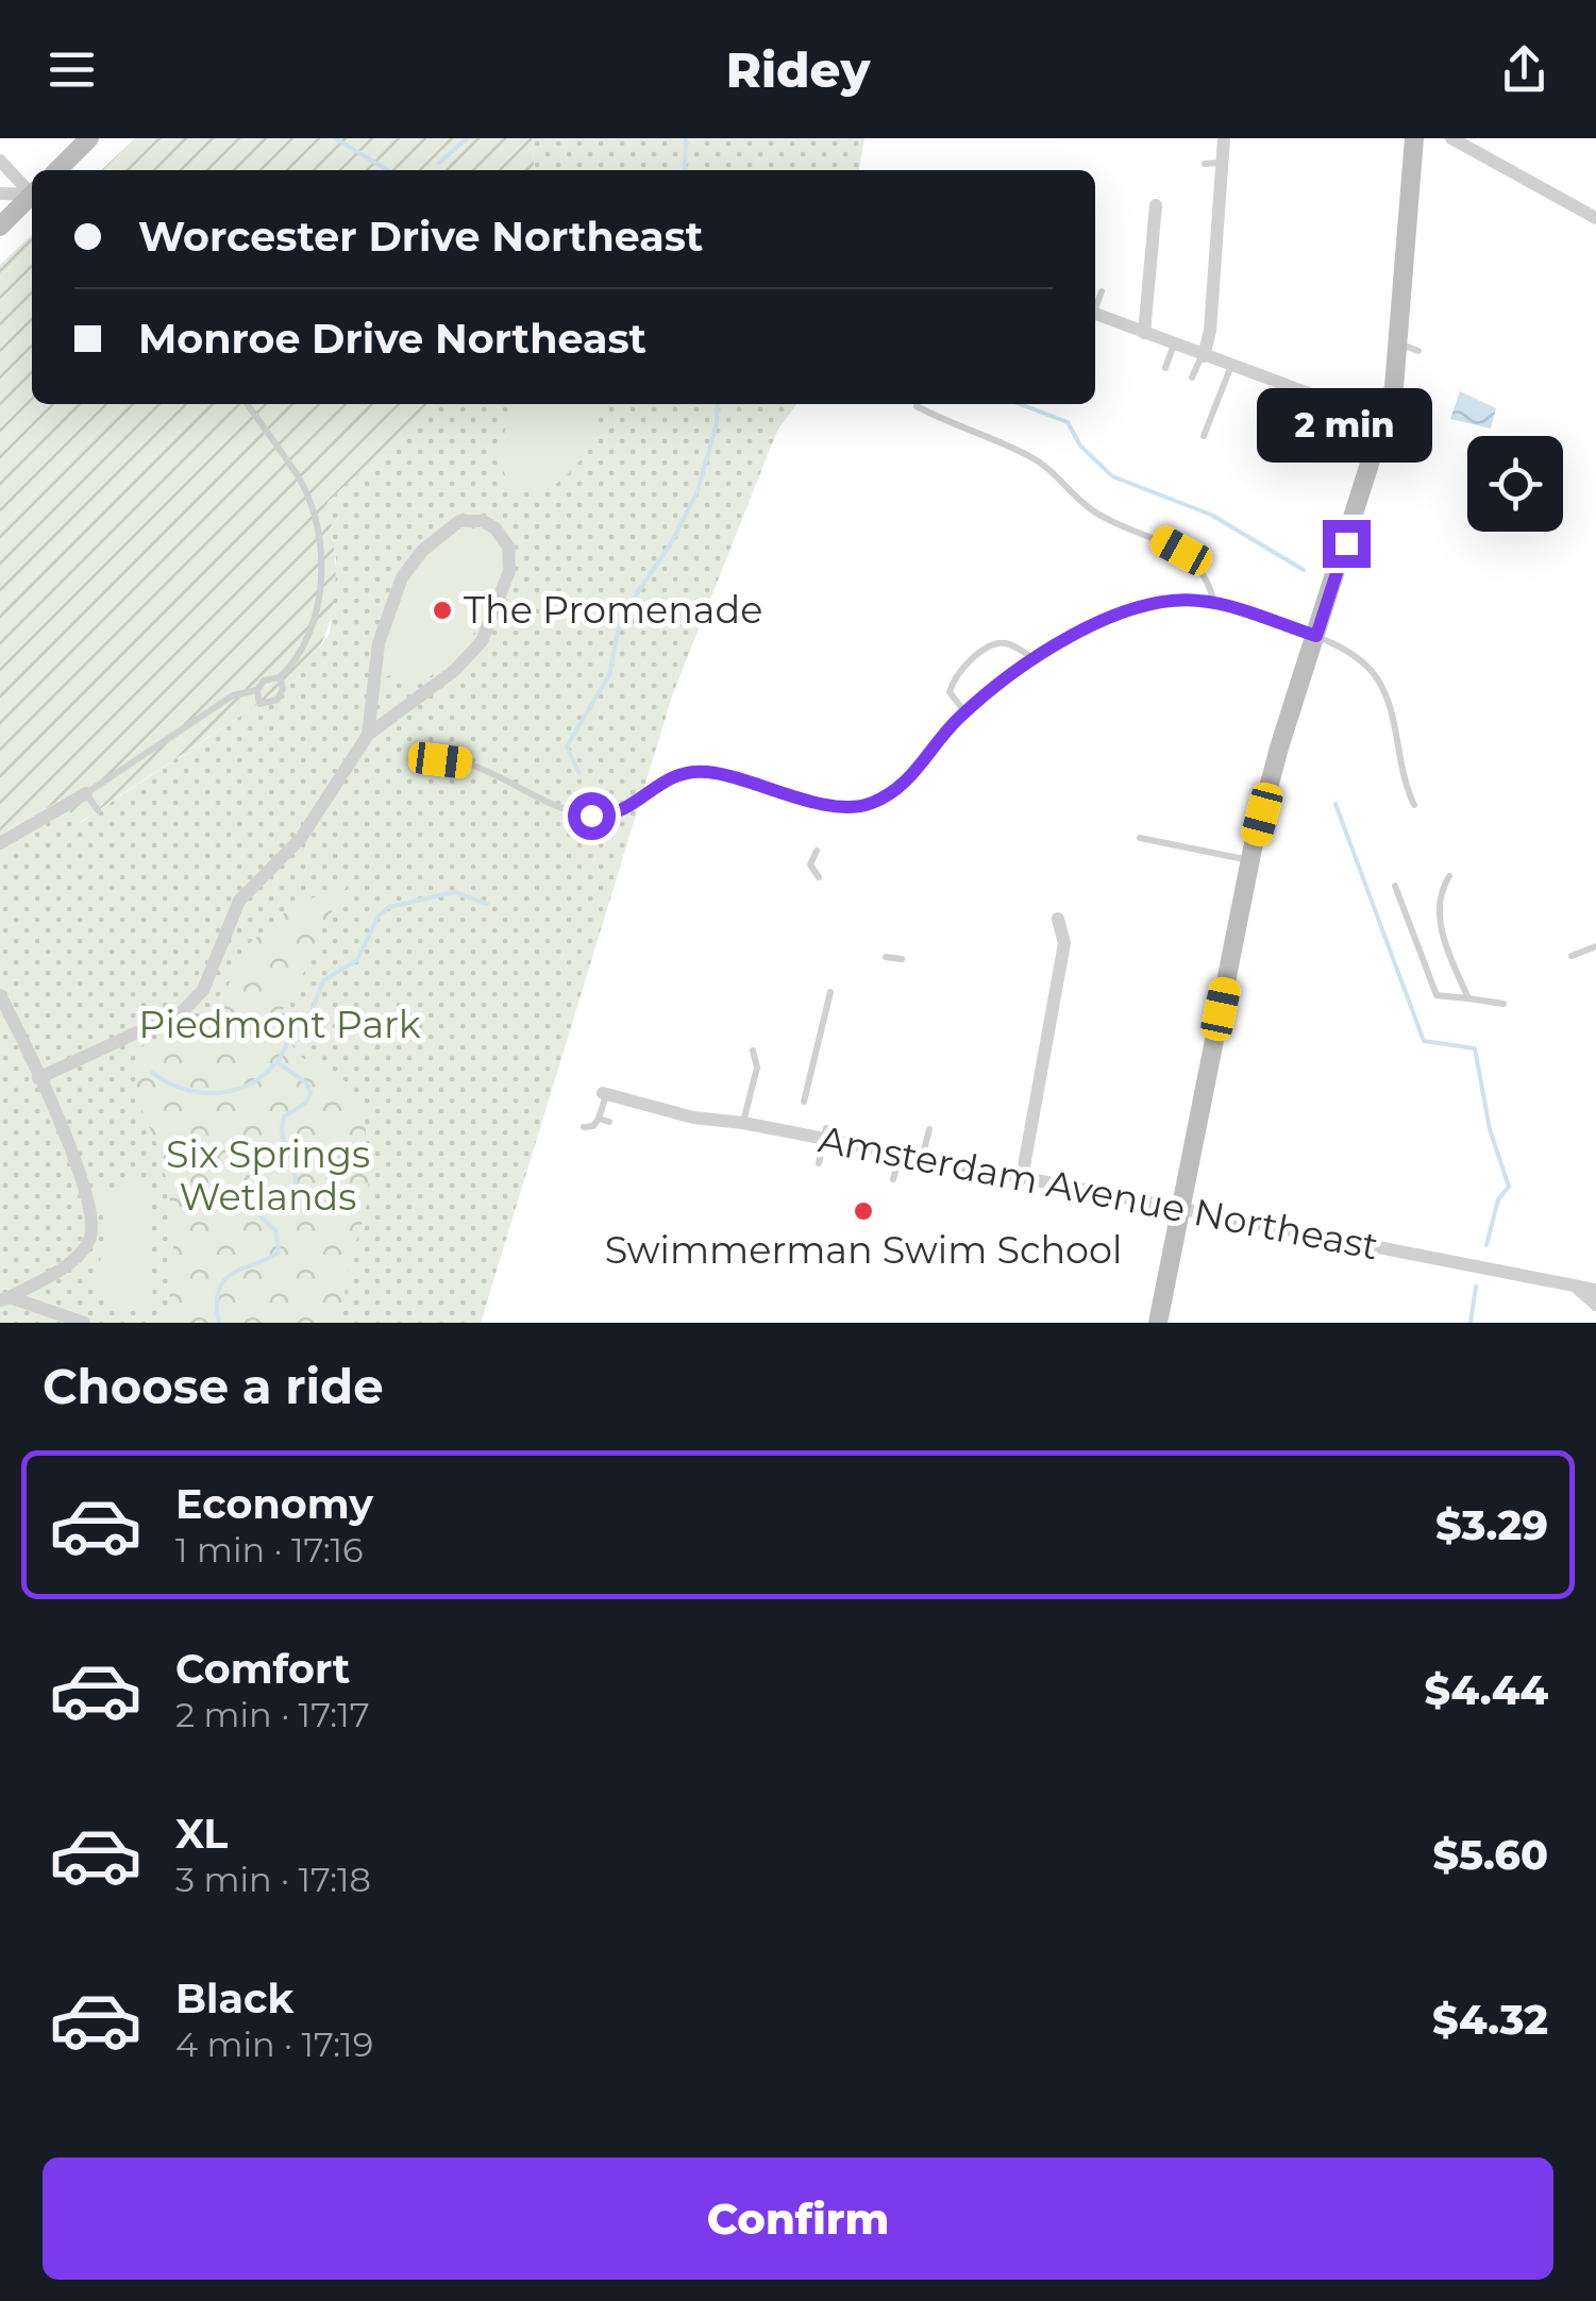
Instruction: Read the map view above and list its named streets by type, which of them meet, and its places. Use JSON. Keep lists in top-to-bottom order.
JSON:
{
  "streets": {
    "street": ["Amsterdam Avenue Northeast"]
  },
  "parks": ["Piedmont Park", "Six Springs Wetlands"],
  "places": ["The Promenade", "Swimmerman Swim School"],
  "page": {
    "header": "Ridey",
    "banner": ["Worcester Drive Northeast", "Monroe Drive Northeast"],
    "bubble": "2 min",
    "heading": "Choose a ride",
    "list": [
      {
        "name": "Economy",
        "note": "1 min · 17:16",
        "value": "$3.29"
      },
      {
        "name": "Comfort",
        "note": "2 min · 17:17",
        "value": "$4.44"
      },
      {
        "name": "XL",
        "note": "3 min · 17:18",
        "value": "$5.60"
      },
      {
        "name": "Black",
        "note": "4 min · 17:19",
        "value": "$4.32"
      }
    ],
    "buttons": "Confirm"
  }
}
